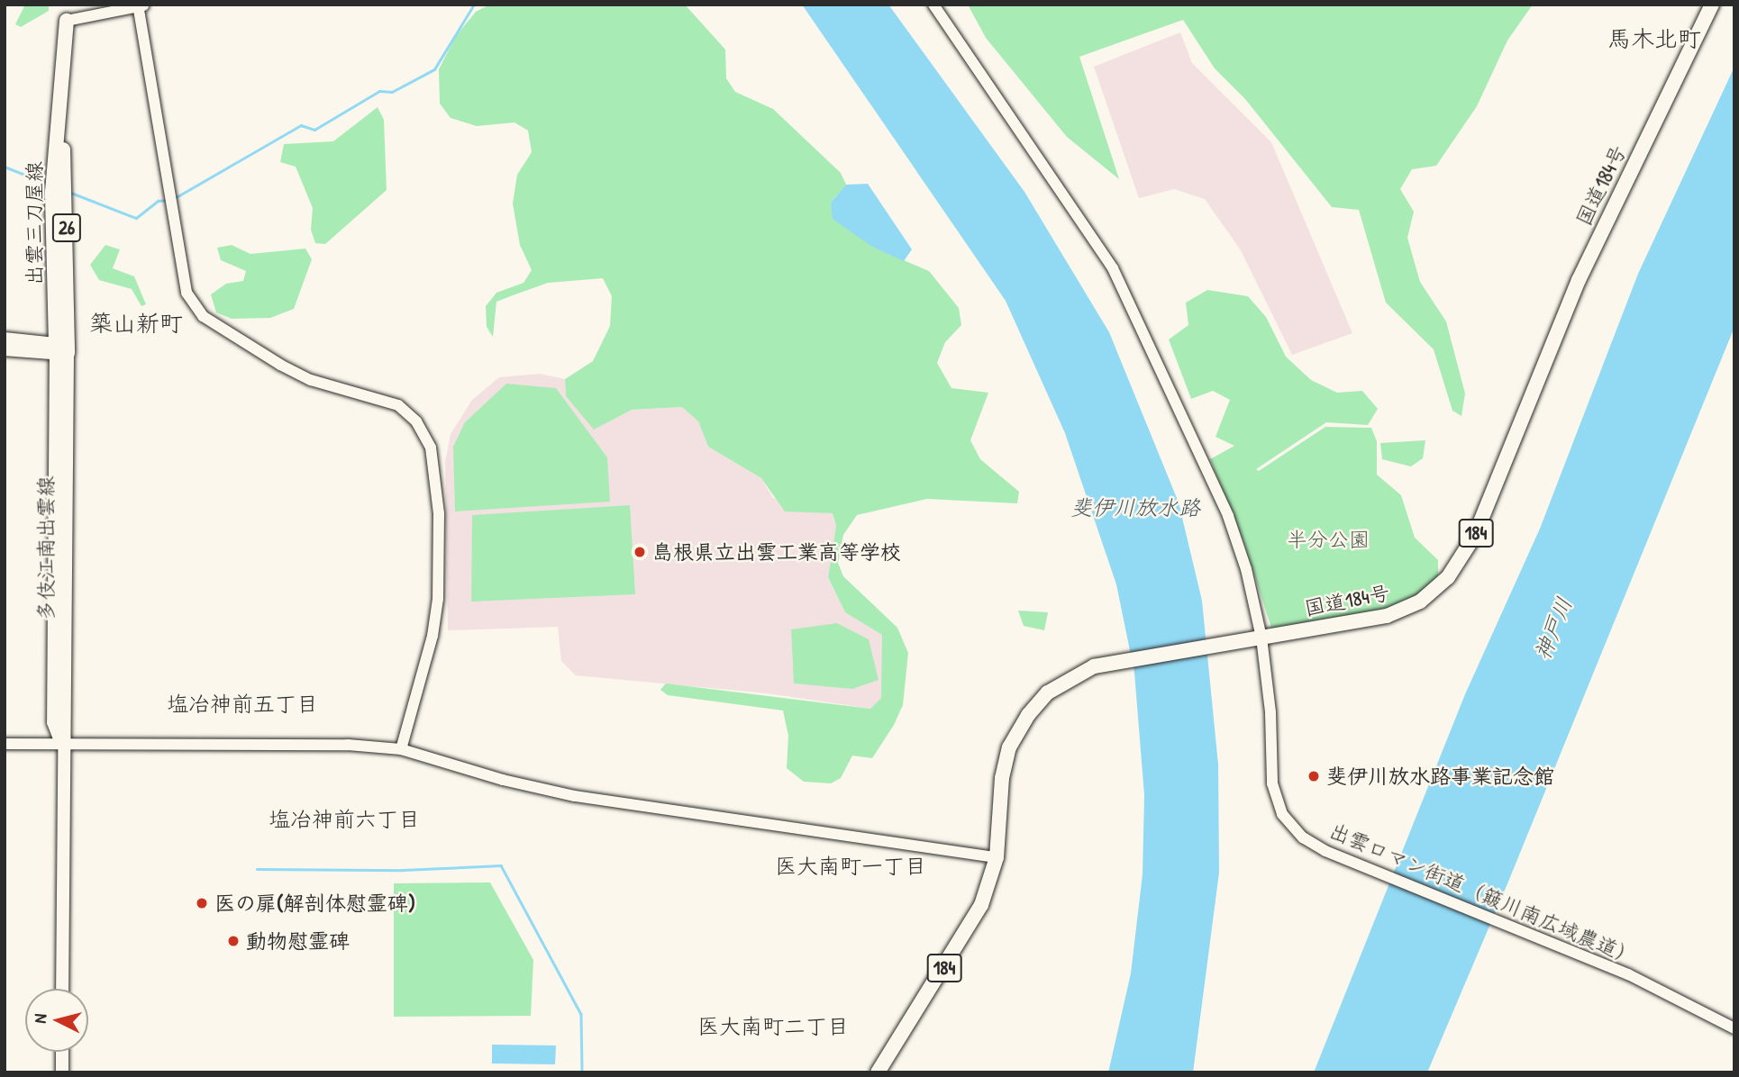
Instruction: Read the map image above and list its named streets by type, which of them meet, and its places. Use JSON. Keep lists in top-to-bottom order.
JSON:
{
  "streets": {
    "main road": [
      "国道184号",
      "出雲三刀屋線",
      "26",
      "184",
      "多伎江南出雲線"
    ],
    "street": ["出雲ロマン街道（簸川南広域農道）"]
  },
  "crossings": [
    ["国道184号", "出雲ロマン街道（簸川南広域農道）"],
    ["出雲三刀屋線", "多伎江南出雲線"]
  ],
  "districts": [
    "馬木北町",
    "築山新町",
    "塩冶神前五丁目",
    "塩冶神前六丁目",
    "医大南町一丁目",
    "医大南町二丁目"
  ],
  "water": ["斐伊川放水路", "神戸川"],
  "parks": ["半分公園"],
  "places": [
    "島根県立出雲工業高等学校",
    "斐伊川放水路事業記念館",
    "医の扉(解剖体慰霊碑)",
    "動物慰霊碑"
  ],
  "north": "left"
}
